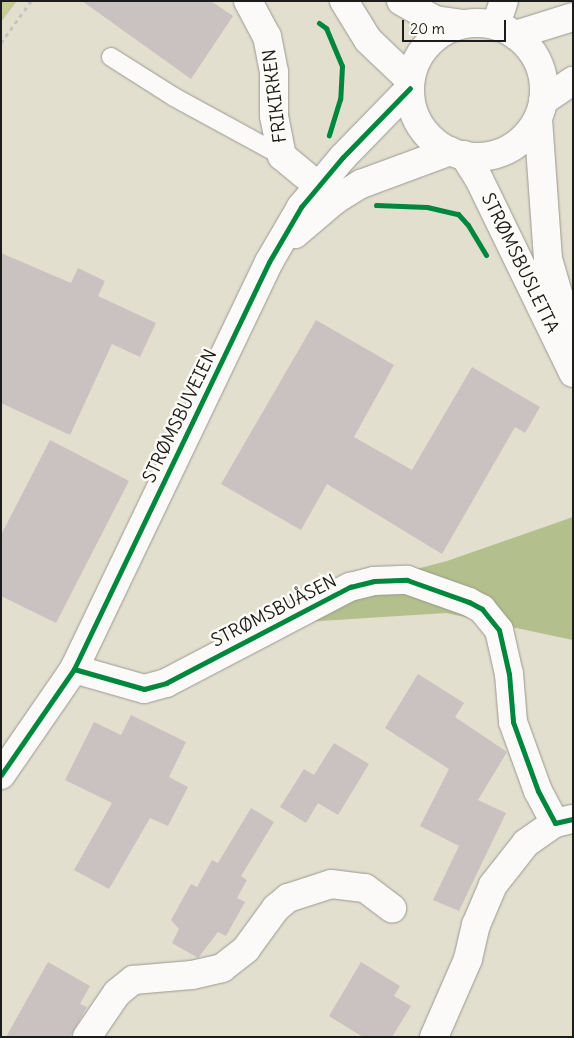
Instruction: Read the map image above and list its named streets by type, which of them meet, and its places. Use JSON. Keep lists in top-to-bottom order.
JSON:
{
  "streets": {
    "street": [
      "FRIKIRKEN",
      "STRØMSBUSLETTA",
      "STRØMSBUVEIEN",
      "STRØMSBUÅSEN"
    ]
  },
  "crossings": [
    ["FRIKIRKEN", "STRØMSBUVEIEN"],
    ["STRØMSBUSLETTA", "STRØMSBUVEIEN"],
    ["STRØMSBUVEIEN", "STRØMSBUÅSEN"]
  ],
  "scale_bar": "20 m"
}
